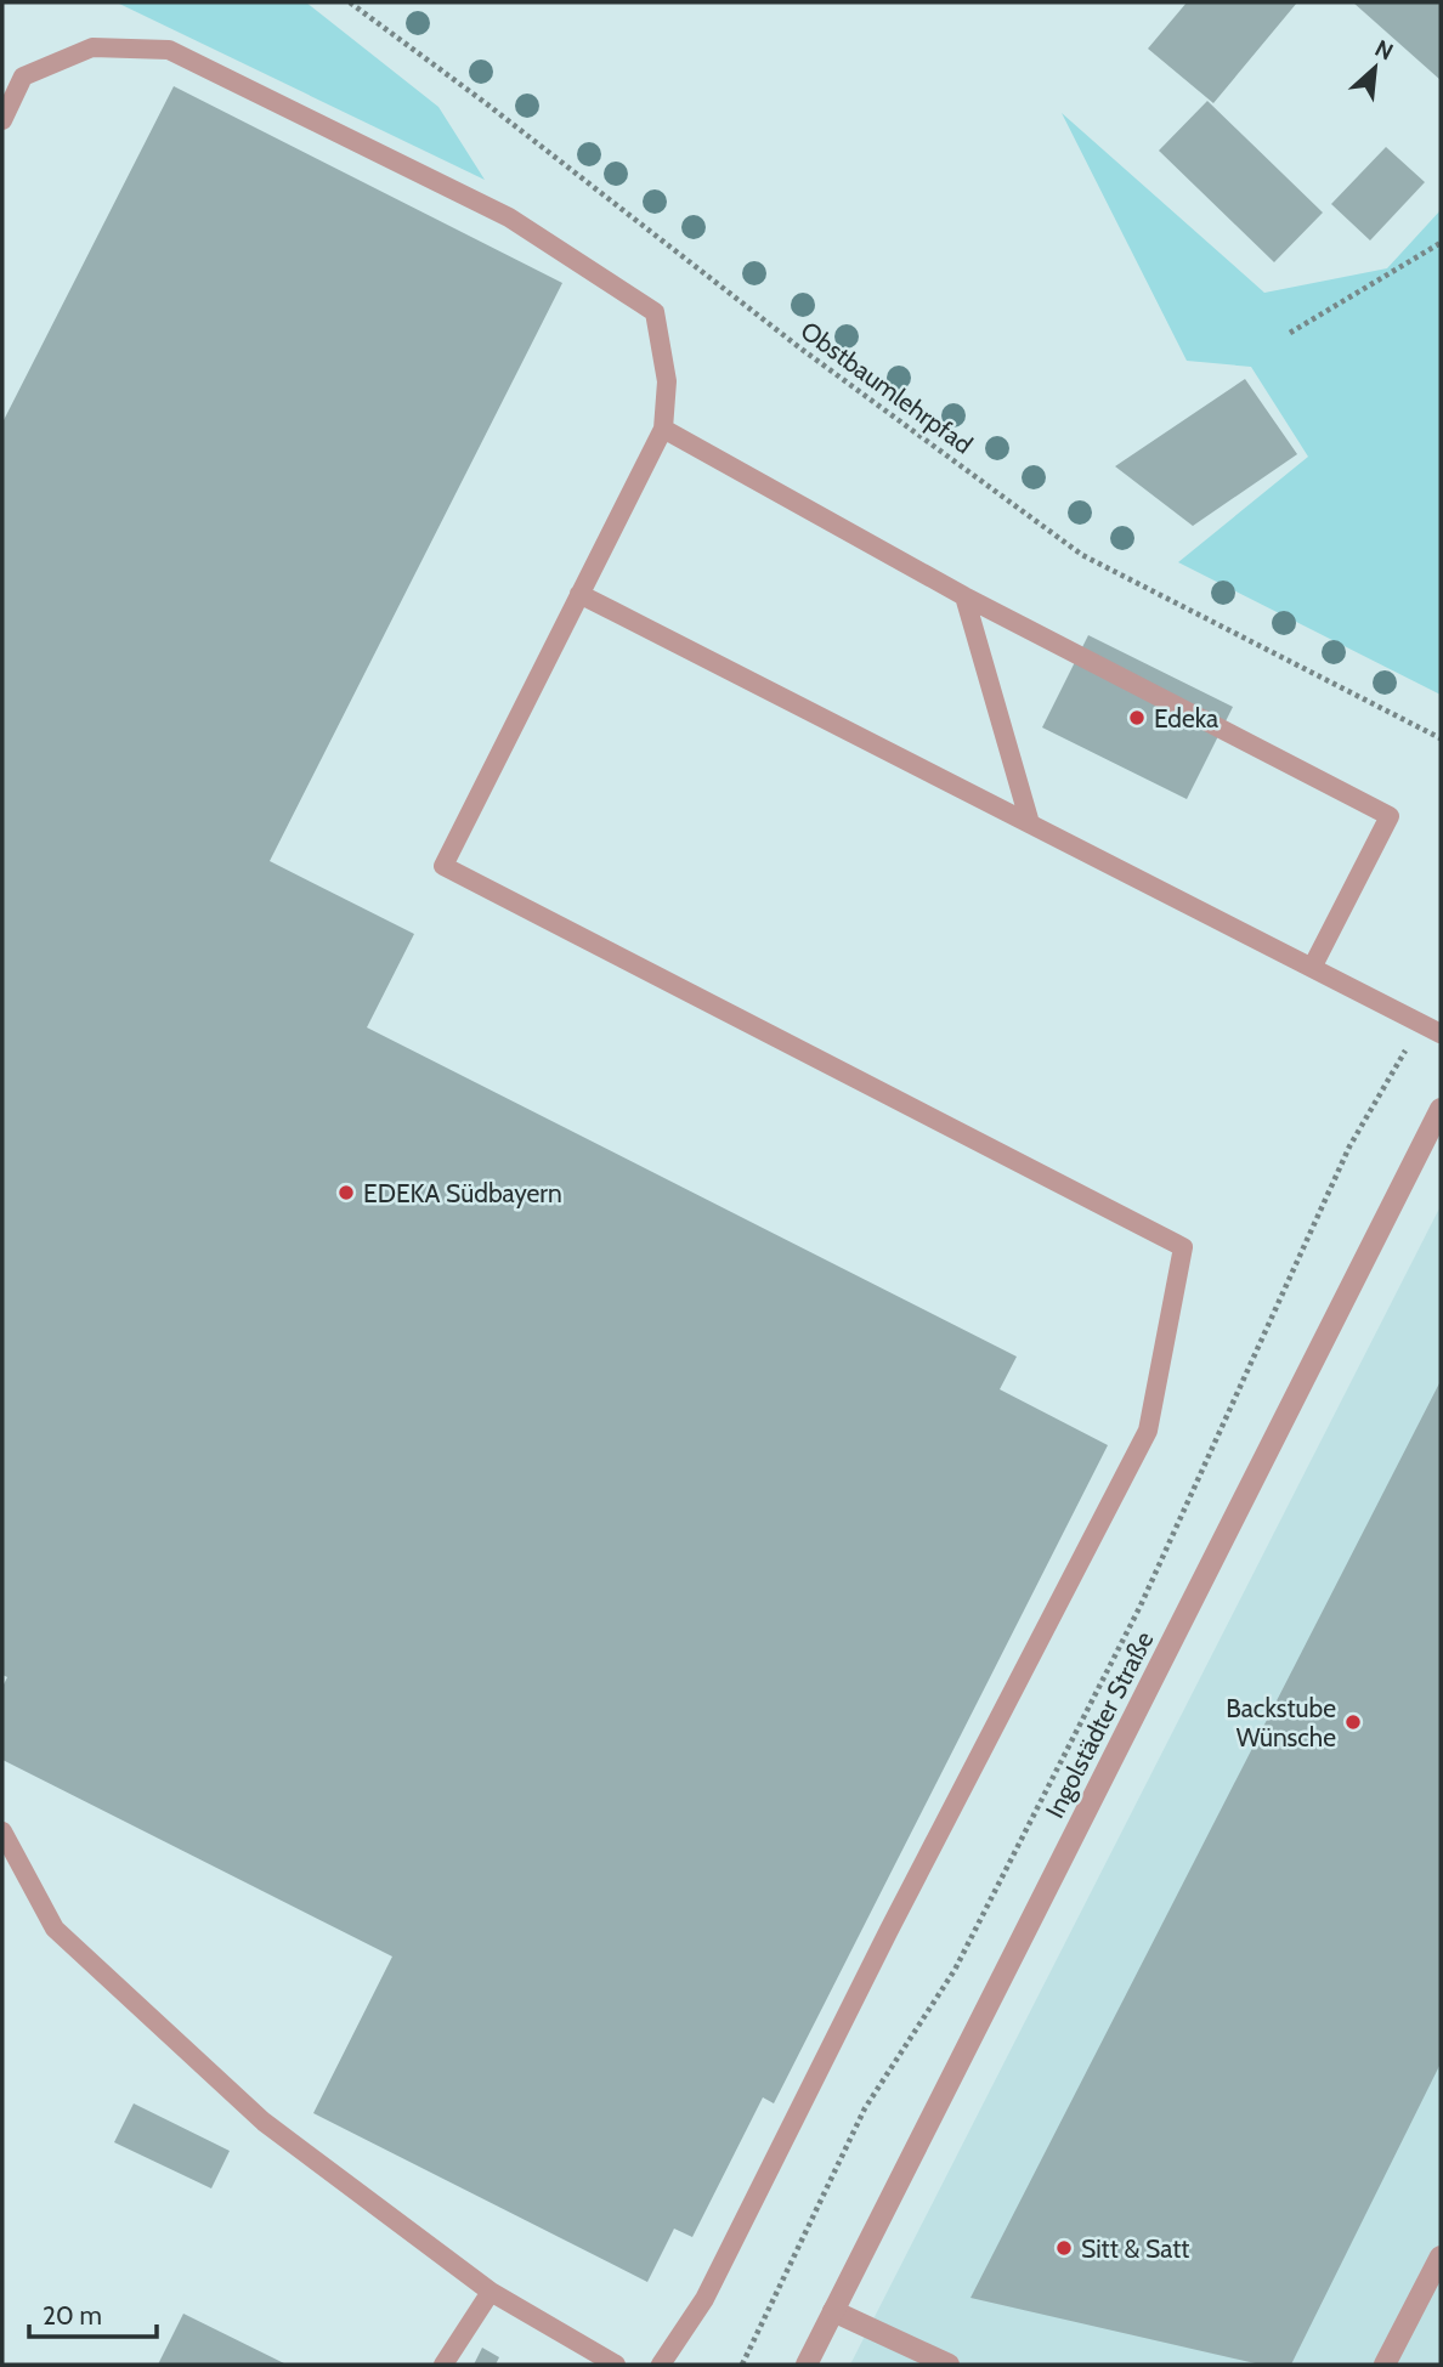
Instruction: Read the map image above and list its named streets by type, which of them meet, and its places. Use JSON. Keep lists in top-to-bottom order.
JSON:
{
  "streets": {
    "street": ["Ingolstädter Straße"],
    "path": ["Obstbaumlehrpfad"]
  },
  "places": [
    "Edeka",
    "EDEKA Südbayern",
    "Backstube Wünsche",
    "Sitt & Satt"
  ],
  "scale_bar": "20 m",
  "north": "top right"
}
